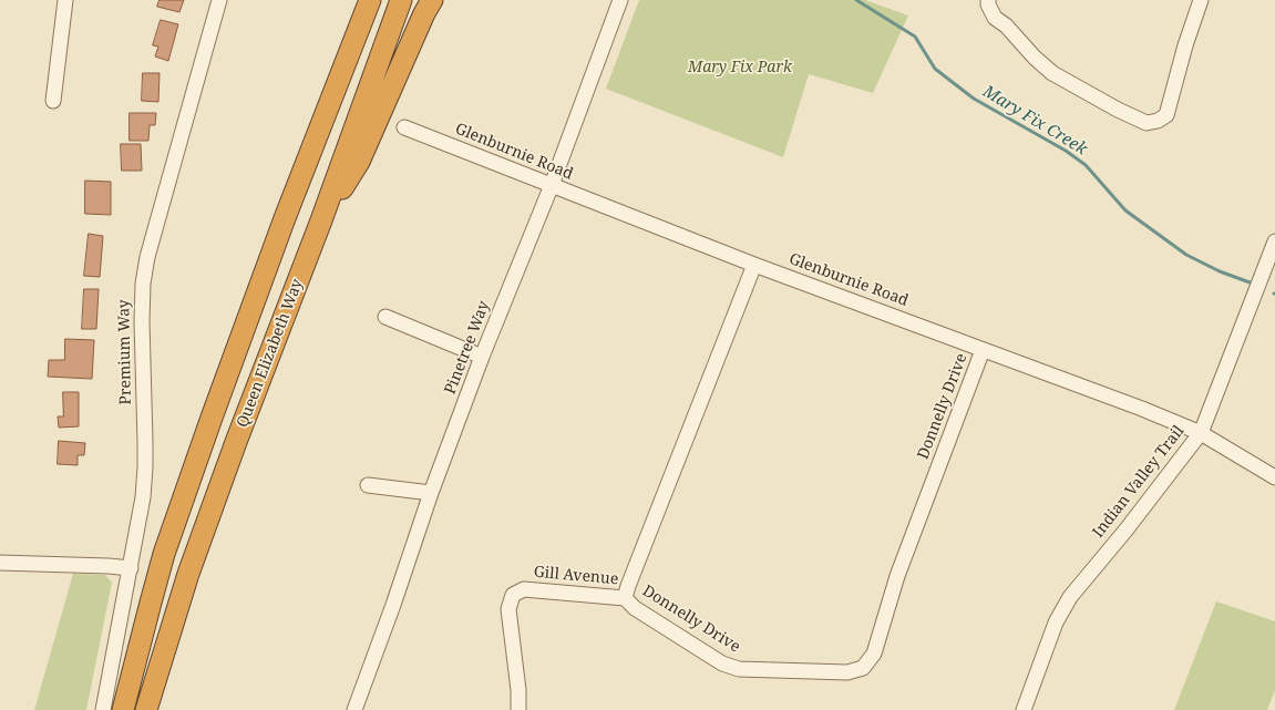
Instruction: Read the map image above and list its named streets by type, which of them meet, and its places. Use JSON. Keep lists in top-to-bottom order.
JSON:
{
  "streets": {
    "highway": ["Queen Elizabeth Way"],
    "street": [
      "Glenburnie Road",
      "Pinetree Way",
      "Premium Way",
      "Donnelly Drive",
      "Indian Valley Trail",
      "Gill Avenue"
    ]
  },
  "crossings": [
    ["Glenburnie Road", "Pinetree Way"],
    ["Glenburnie Road", "Donnelly Drive"],
    ["Glenburnie Road", "Indian Valley Trail"],
    ["Donnelly Drive", "Gill Avenue"]
  ],
  "water": ["Mary Fix Creek"],
  "parks": ["Mary Fix Park"]
}
